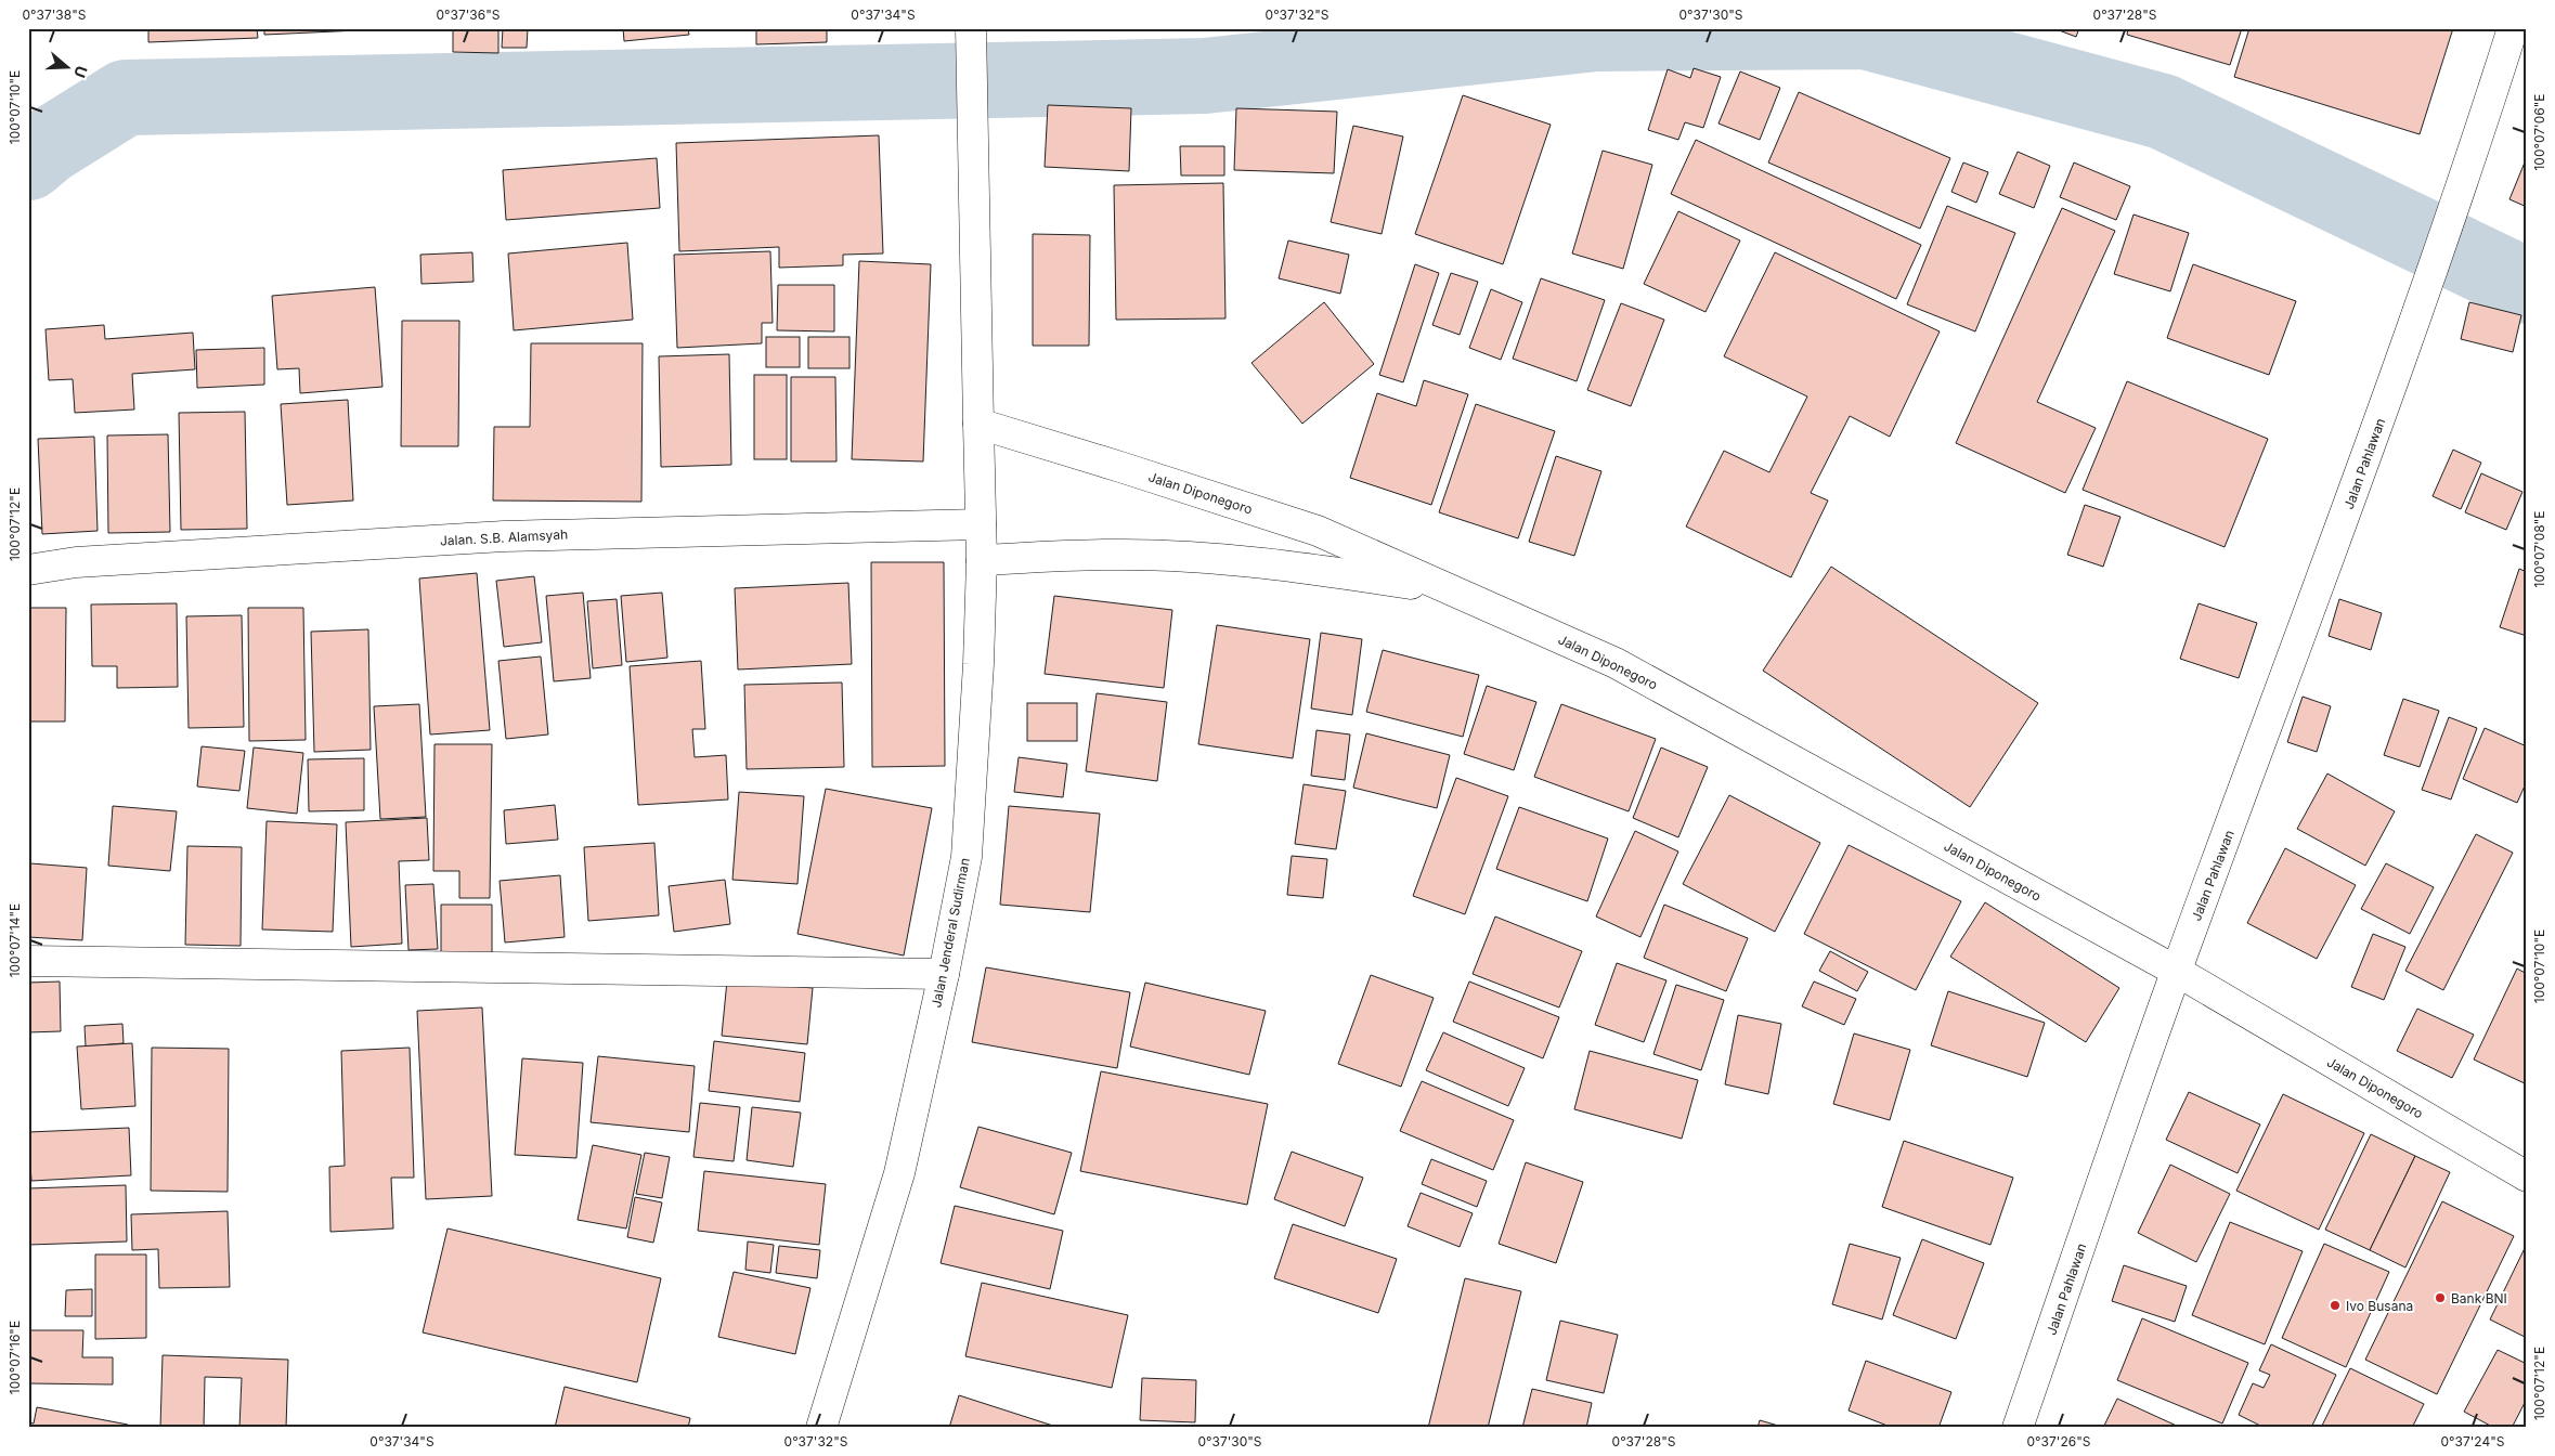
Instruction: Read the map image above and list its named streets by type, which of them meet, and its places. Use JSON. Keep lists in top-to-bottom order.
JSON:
{
  "streets": {
    "main road": [
      "Jalan Pahlawan",
      "Jalan Diponegoro",
      "Jalan. S.B. Alamsyah",
      "Jalan Jenderal Sudirman"
    ]
  },
  "crossings": [
    ["Jalan Pahlawan", "Jalan Diponegoro"],
    ["Jalan Diponegoro", "Jalan Jenderal Sudirman"],
    ["Jalan. S.B. Alamsyah", "Jalan Jenderal Sudirman"]
  ],
  "places": ["Bank BNI", "Ivo Busana"],
  "north": "right",
  "coordinates": [
    "0°37'38\"S",
    "0°37'36\"S",
    "0°37'34\"S",
    "0°37'32\"S",
    "0°37'30\"S",
    "0°37'28\"S",
    "100°07'10\"E",
    "100°07'06\"E",
    "100°07'12\"E",
    "100°07'08\"E",
    "100°07'14\"E",
    "100°07'16\"E",
    "0°37'26\"S",
    "0°37'24\"S"
  ]
}
